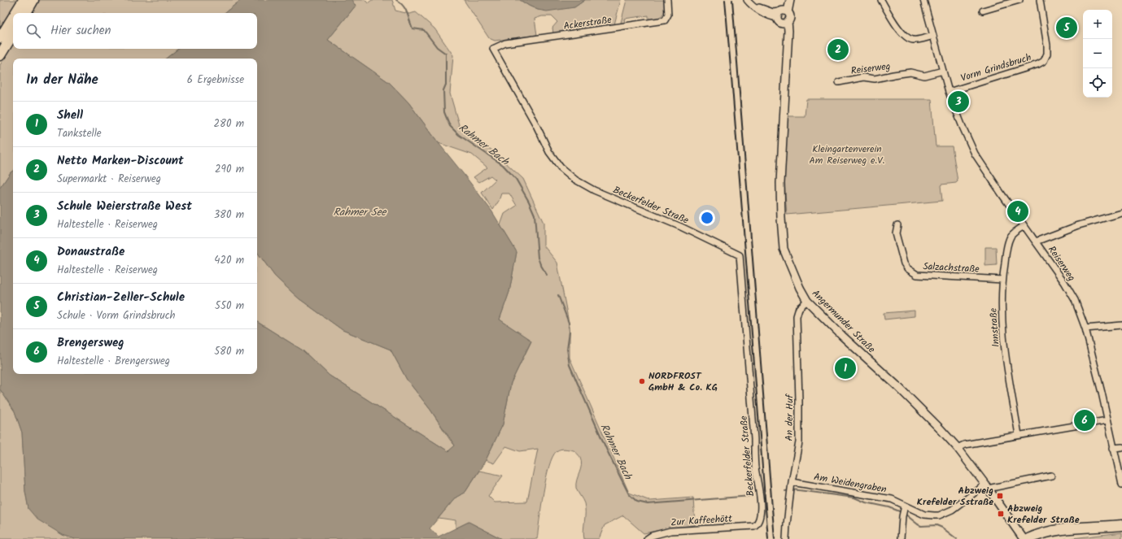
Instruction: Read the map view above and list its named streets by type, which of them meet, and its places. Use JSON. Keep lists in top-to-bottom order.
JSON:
{
  "streets": {
    "main road": ["Angermunder Straße"],
    "street": [
      "Ackerstraße",
      "Vorm Grindsbruch",
      "Reiserweg",
      "Beckerfelder Straße",
      "Salzachstraße",
      "Innstraße",
      "An der Huf",
      "Am Weidengraben",
      "Zur Kaffeehött"
    ]
  },
  "crossings": [
    ["Ackerstraße", "Beckerfelder Straße"],
    ["Vorm Grindsbruch", "Reiserweg"],
    ["Reiserweg", "Innstraße"],
    ["Beckerfelder Straße", "Zur Kaffeehött"],
    ["Salzachstraße", "Innstraße"],
    ["Angermunder Straße", "An der Huf"],
    ["Angermunder Straße", "Am Weidengraben"],
    ["An der Huf", "Am Weidengraben"]
  ],
  "water": ["Rahmer Bach", "Rahmer See"],
  "parks": ["Kleingartenverein Am Reiserweg e.V."],
  "places": {
    "other": ["NORDFROST GmbH & Co. KG"],
    "transit": ["Abzweig Krefelder Sstraße", "Abzweig Krefelder Straße"]
  },
  "page": {
    "map_buttons": ["+", "−"],
    "search": "Hier suchen",
    "pins": [
      "5",
      "2",
      "3",
      "4",
      "1",
      "6"
    ],
    "heading": ["In der Nähe", "6 Ergebnisse"],
    "list": [
      {
        "mark": "1",
        "name": "Shell",
        "note": "Tankstelle",
        "value": "280 m"
      },
      {
        "mark": "2",
        "name": "Netto Marken-Discount",
        "note": "Supermarkt · Reiserweg",
        "value": "290 m"
      },
      {
        "mark": "3",
        "name": "Schule Weierstraße West",
        "note": "Haltestelle · Reiserweg",
        "value": "380 m"
      },
      {
        "mark": "4",
        "name": "Donaustraße",
        "note": "Haltestelle · Reiserweg",
        "value": "420 m"
      },
      {
        "mark": "5",
        "name": "Christian-Zeller-Schule",
        "note": "Schule · Vorm Grindsbruch",
        "value": "550 m"
      },
      {
        "mark": "6",
        "name": "Brengersweg",
        "note": "Haltestelle · Brengersweg",
        "value": "580 m"
      }
    ]
  }
}
